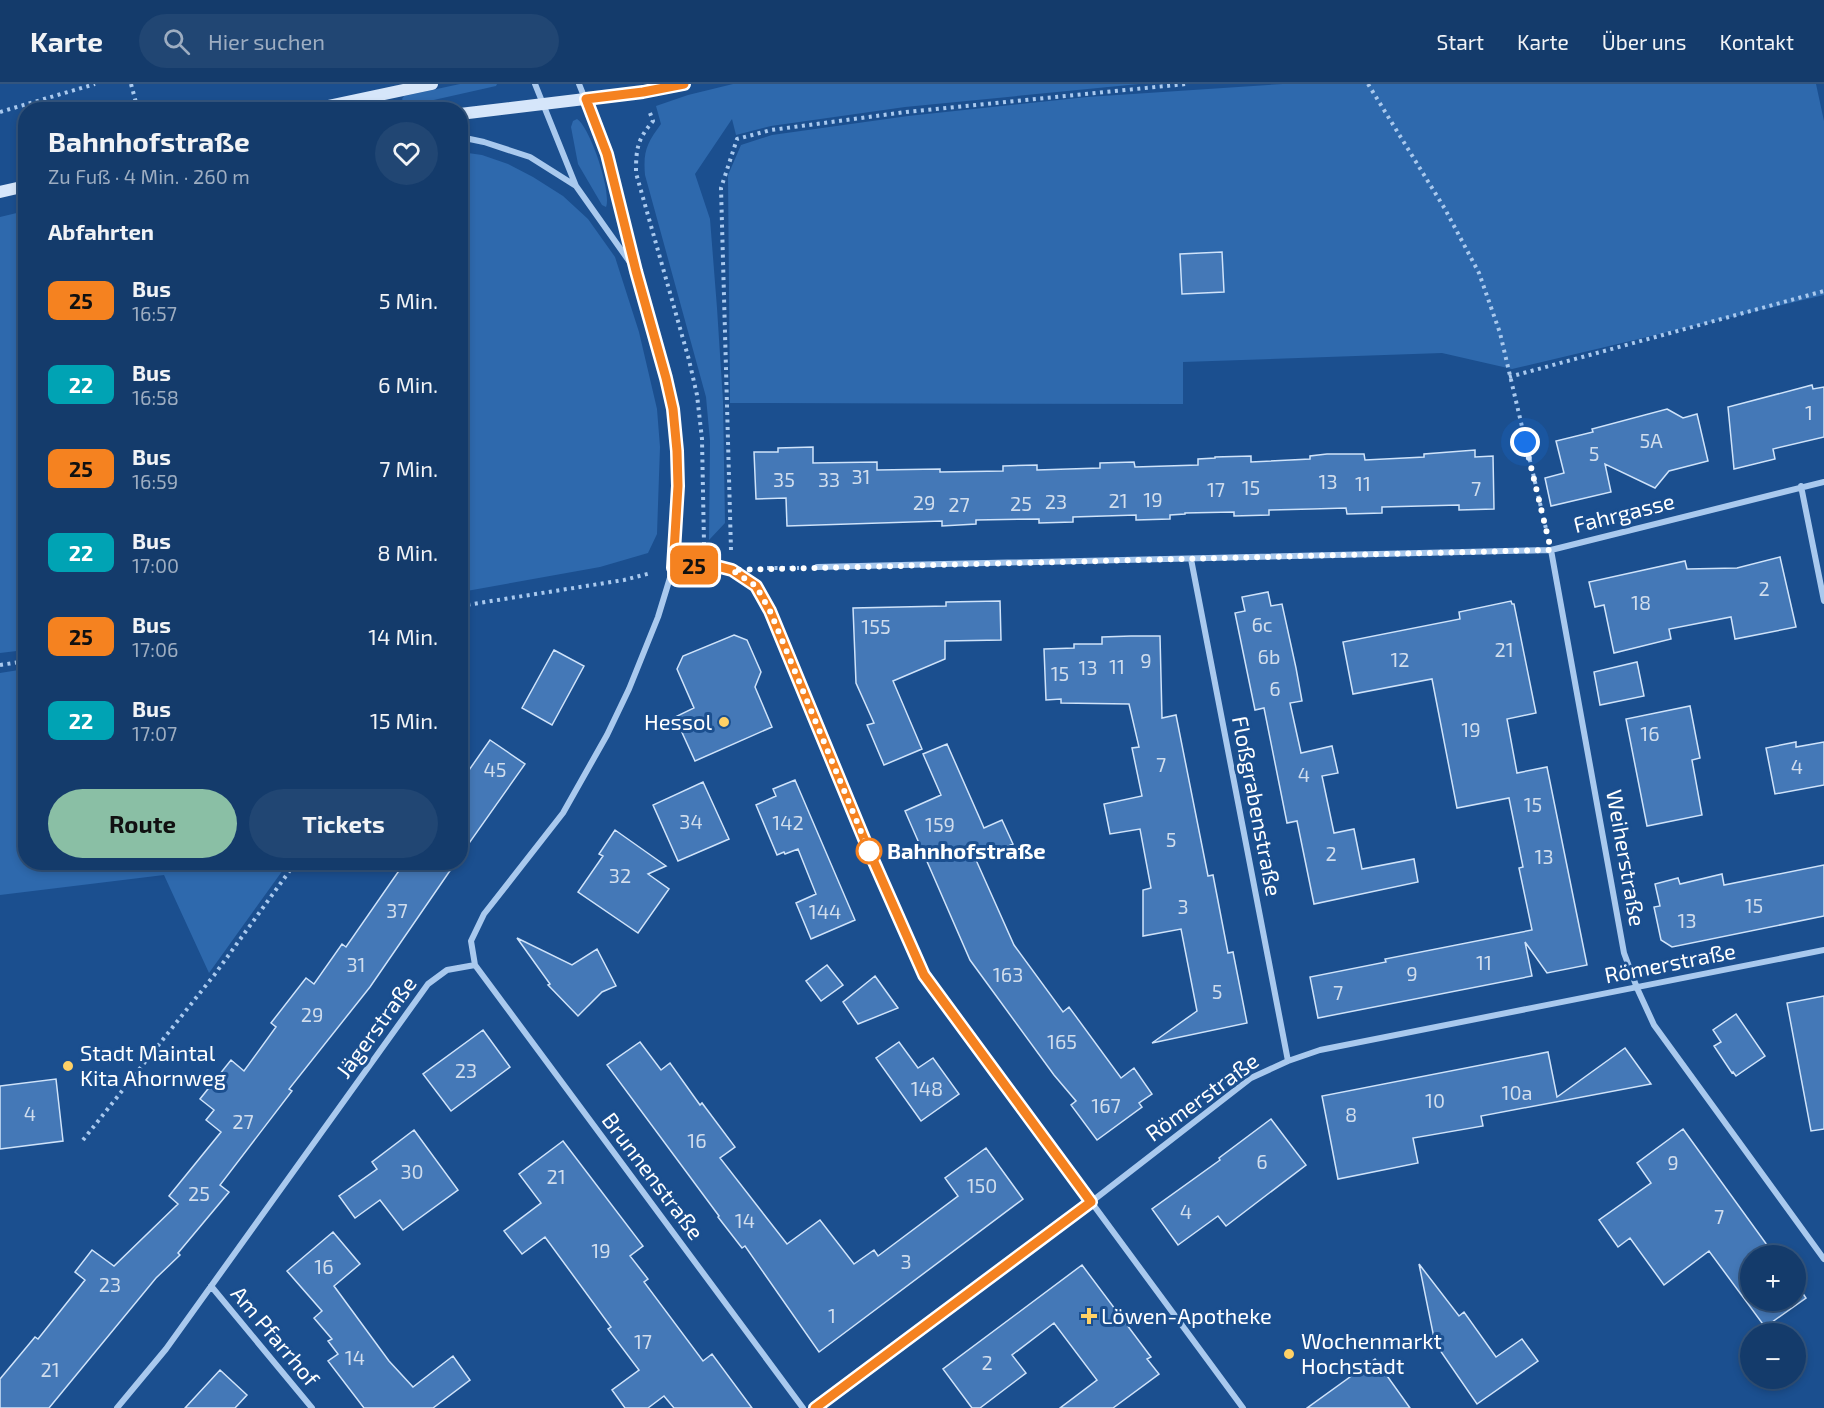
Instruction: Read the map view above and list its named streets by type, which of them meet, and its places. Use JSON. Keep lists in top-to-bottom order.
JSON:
{
  "streets": {
    "street": [
      "Fahrgasse",
      "Floßgrabenstraße",
      "Weiherstraße",
      "Römerstraße",
      "Jägerstraße",
      "Brunnenstraße",
      "Am Pfarrhof"
    ]
  },
  "crossings": [
    ["Fahrgasse", "Floßgrabenstraße"],
    ["Fahrgasse", "Weiherstraße"],
    ["Floßgrabenstraße", "Römerstraße"],
    ["Weiherstraße", "Römerstraße"],
    ["Jägerstraße", "Brunnenstraße"],
    ["Jägerstraße", "Am Pfarrhof"]
  ],
  "places": {
    "other": [
      "Hessol",
      "Bahnhofstraße",
      "Stadt Maintal Kita Ahornweg",
      "Wochenmarkt Hochstadt"
    ],
    "health": ["Löwen-Apotheke"]
  },
  "lines": ["bus line 25"],
  "house_numbers": [
    "1",
    "5A",
    "5",
    "31",
    "35",
    "33",
    "13",
    "11",
    "15",
    "7",
    "17",
    "19",
    "21",
    "23",
    "29",
    "25",
    "27",
    "2",
    "18",
    "6c",
    "155",
    "21",
    "6b",
    "12",
    "9",
    "11",
    "13",
    "15",
    "6",
    "19",
    "16",
    "7",
    "4",
    "45",
    "4",
    "15",
    "34",
    "142",
    "159",
    "5",
    "2",
    "13",
    "32",
    "15",
    "3",
    "37",
    "144",
    "13",
    "11",
    "31",
    "9",
    "163",
    "5",
    "7",
    "29",
    "165",
    "23",
    "148",
    "10a",
    "10",
    "167",
    "4",
    "8",
    "27",
    "16",
    "6",
    "9",
    "30",
    "21",
    "150",
    "25",
    "4",
    "7",
    "14",
    "19",
    "3",
    "16",
    "23",
    "1",
    "17",
    "14",
    "2",
    "21"
  ],
  "page": {
    "header": "Karte",
    "search": "Hier suchen",
    "nav": [
      "Start",
      "Karte",
      "Über uns",
      "Kontakt"
    ],
    "on_map": "25",
    "heading": [
      ["Bahnhofstraße", "Zu Fuß · 4 Min. · 260 m"],
      "Abfahrten"
    ],
    "list": [
      {
        "mark": "25",
        "name": "Bus",
        "note": "16:57",
        "value": "5 Min."
      },
      {
        "mark": "22",
        "name": "Bus",
        "note": "16:58",
        "value": "6 Min."
      },
      {
        "mark": "25",
        "name": "Bus",
        "note": "16:59",
        "value": "7 Min."
      },
      {
        "mark": "22",
        "name": "Bus",
        "note": "17:00",
        "value": "8 Min."
      },
      {
        "mark": "25",
        "name": "Bus",
        "note": "17:06",
        "value": "14 Min."
      },
      {
        "mark": "22",
        "name": "Bus",
        "note": "17:07",
        "value": "15 Min."
      }
    ],
    "buttons": ["Route", "Tickets"],
    "map_buttons": ["+", "−"]
  }
}
